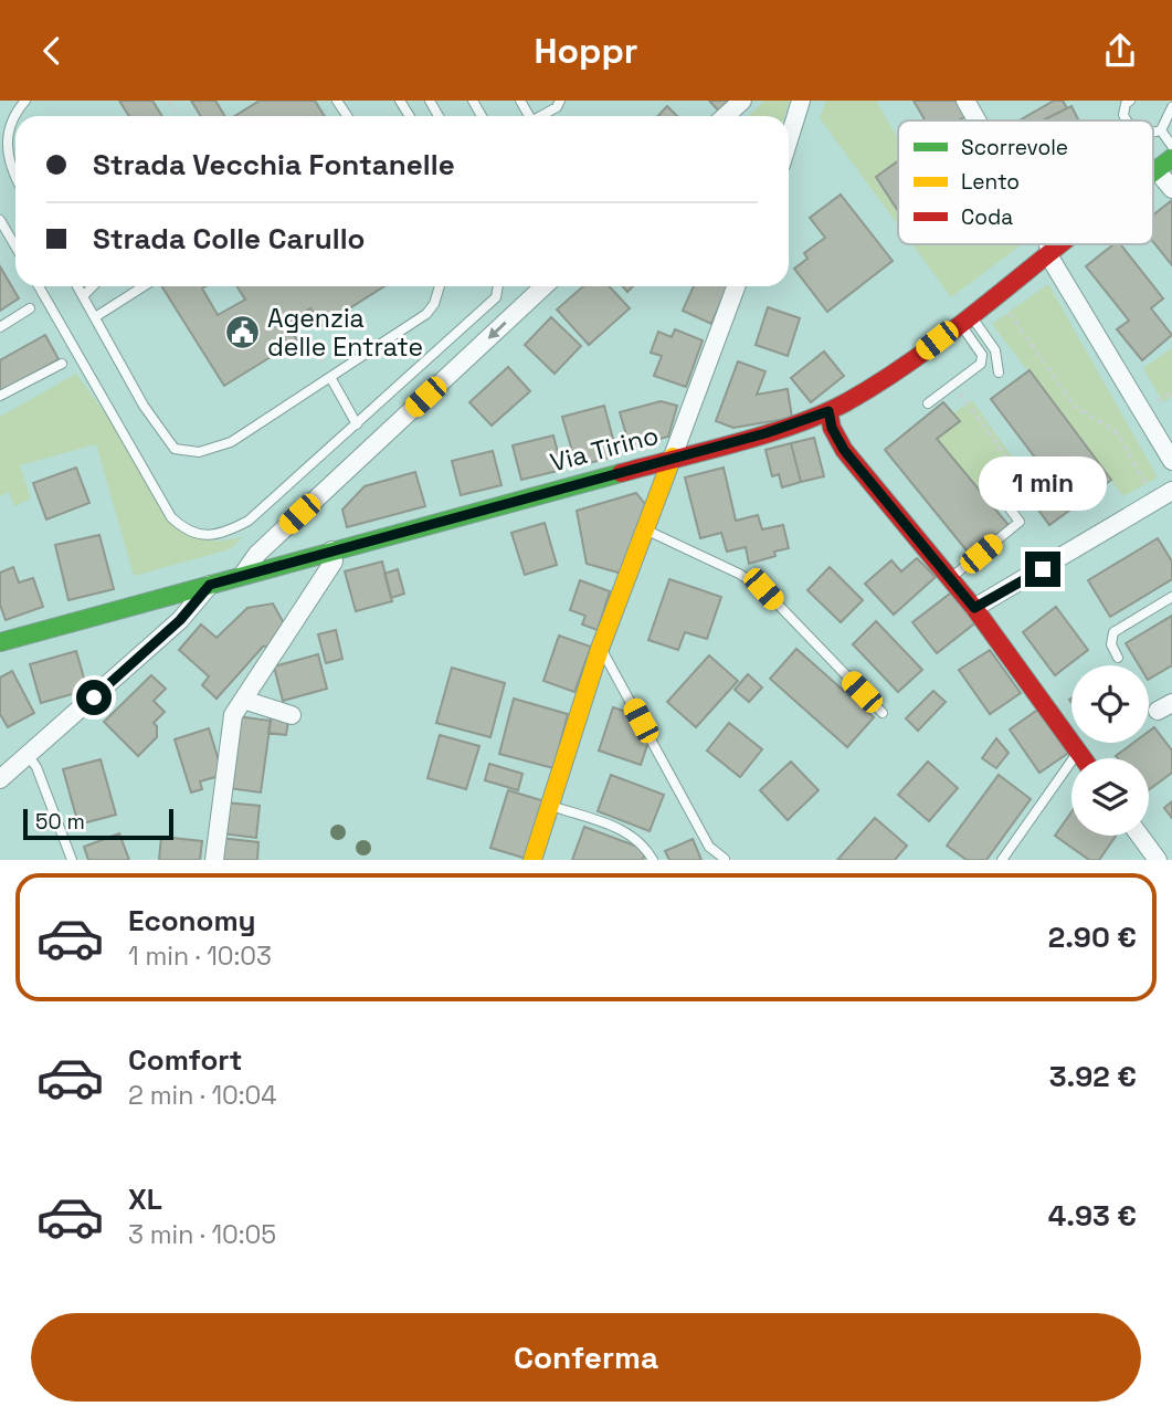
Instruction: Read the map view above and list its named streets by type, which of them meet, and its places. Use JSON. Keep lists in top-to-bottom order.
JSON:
{
  "streets": {
    "street": ["Via Tirino"]
  },
  "places": {
    "public building": ["Agenzia delle Entrate"]
  },
  "legend": ["Scorrevole", "Lento", "Coda"],
  "scale_bar": "50 m",
  "page": {
    "header": "Hoppr",
    "banner": ["Strada Vecchia Fontanelle", "Strada Colle Carullo"],
    "bubble": "1 min",
    "scale": "50 m",
    "list": [
      {
        "name": "Economy",
        "note": "1 min · 10:03",
        "value": "2.90 €"
      },
      {
        "name": "Comfort",
        "note": "2 min · 10:04",
        "value": "3.92 €"
      },
      {
        "name": "XL",
        "note": "3 min · 10:05",
        "value": "4.93 €"
      }
    ],
    "buttons": "Conferma"
  }
}
